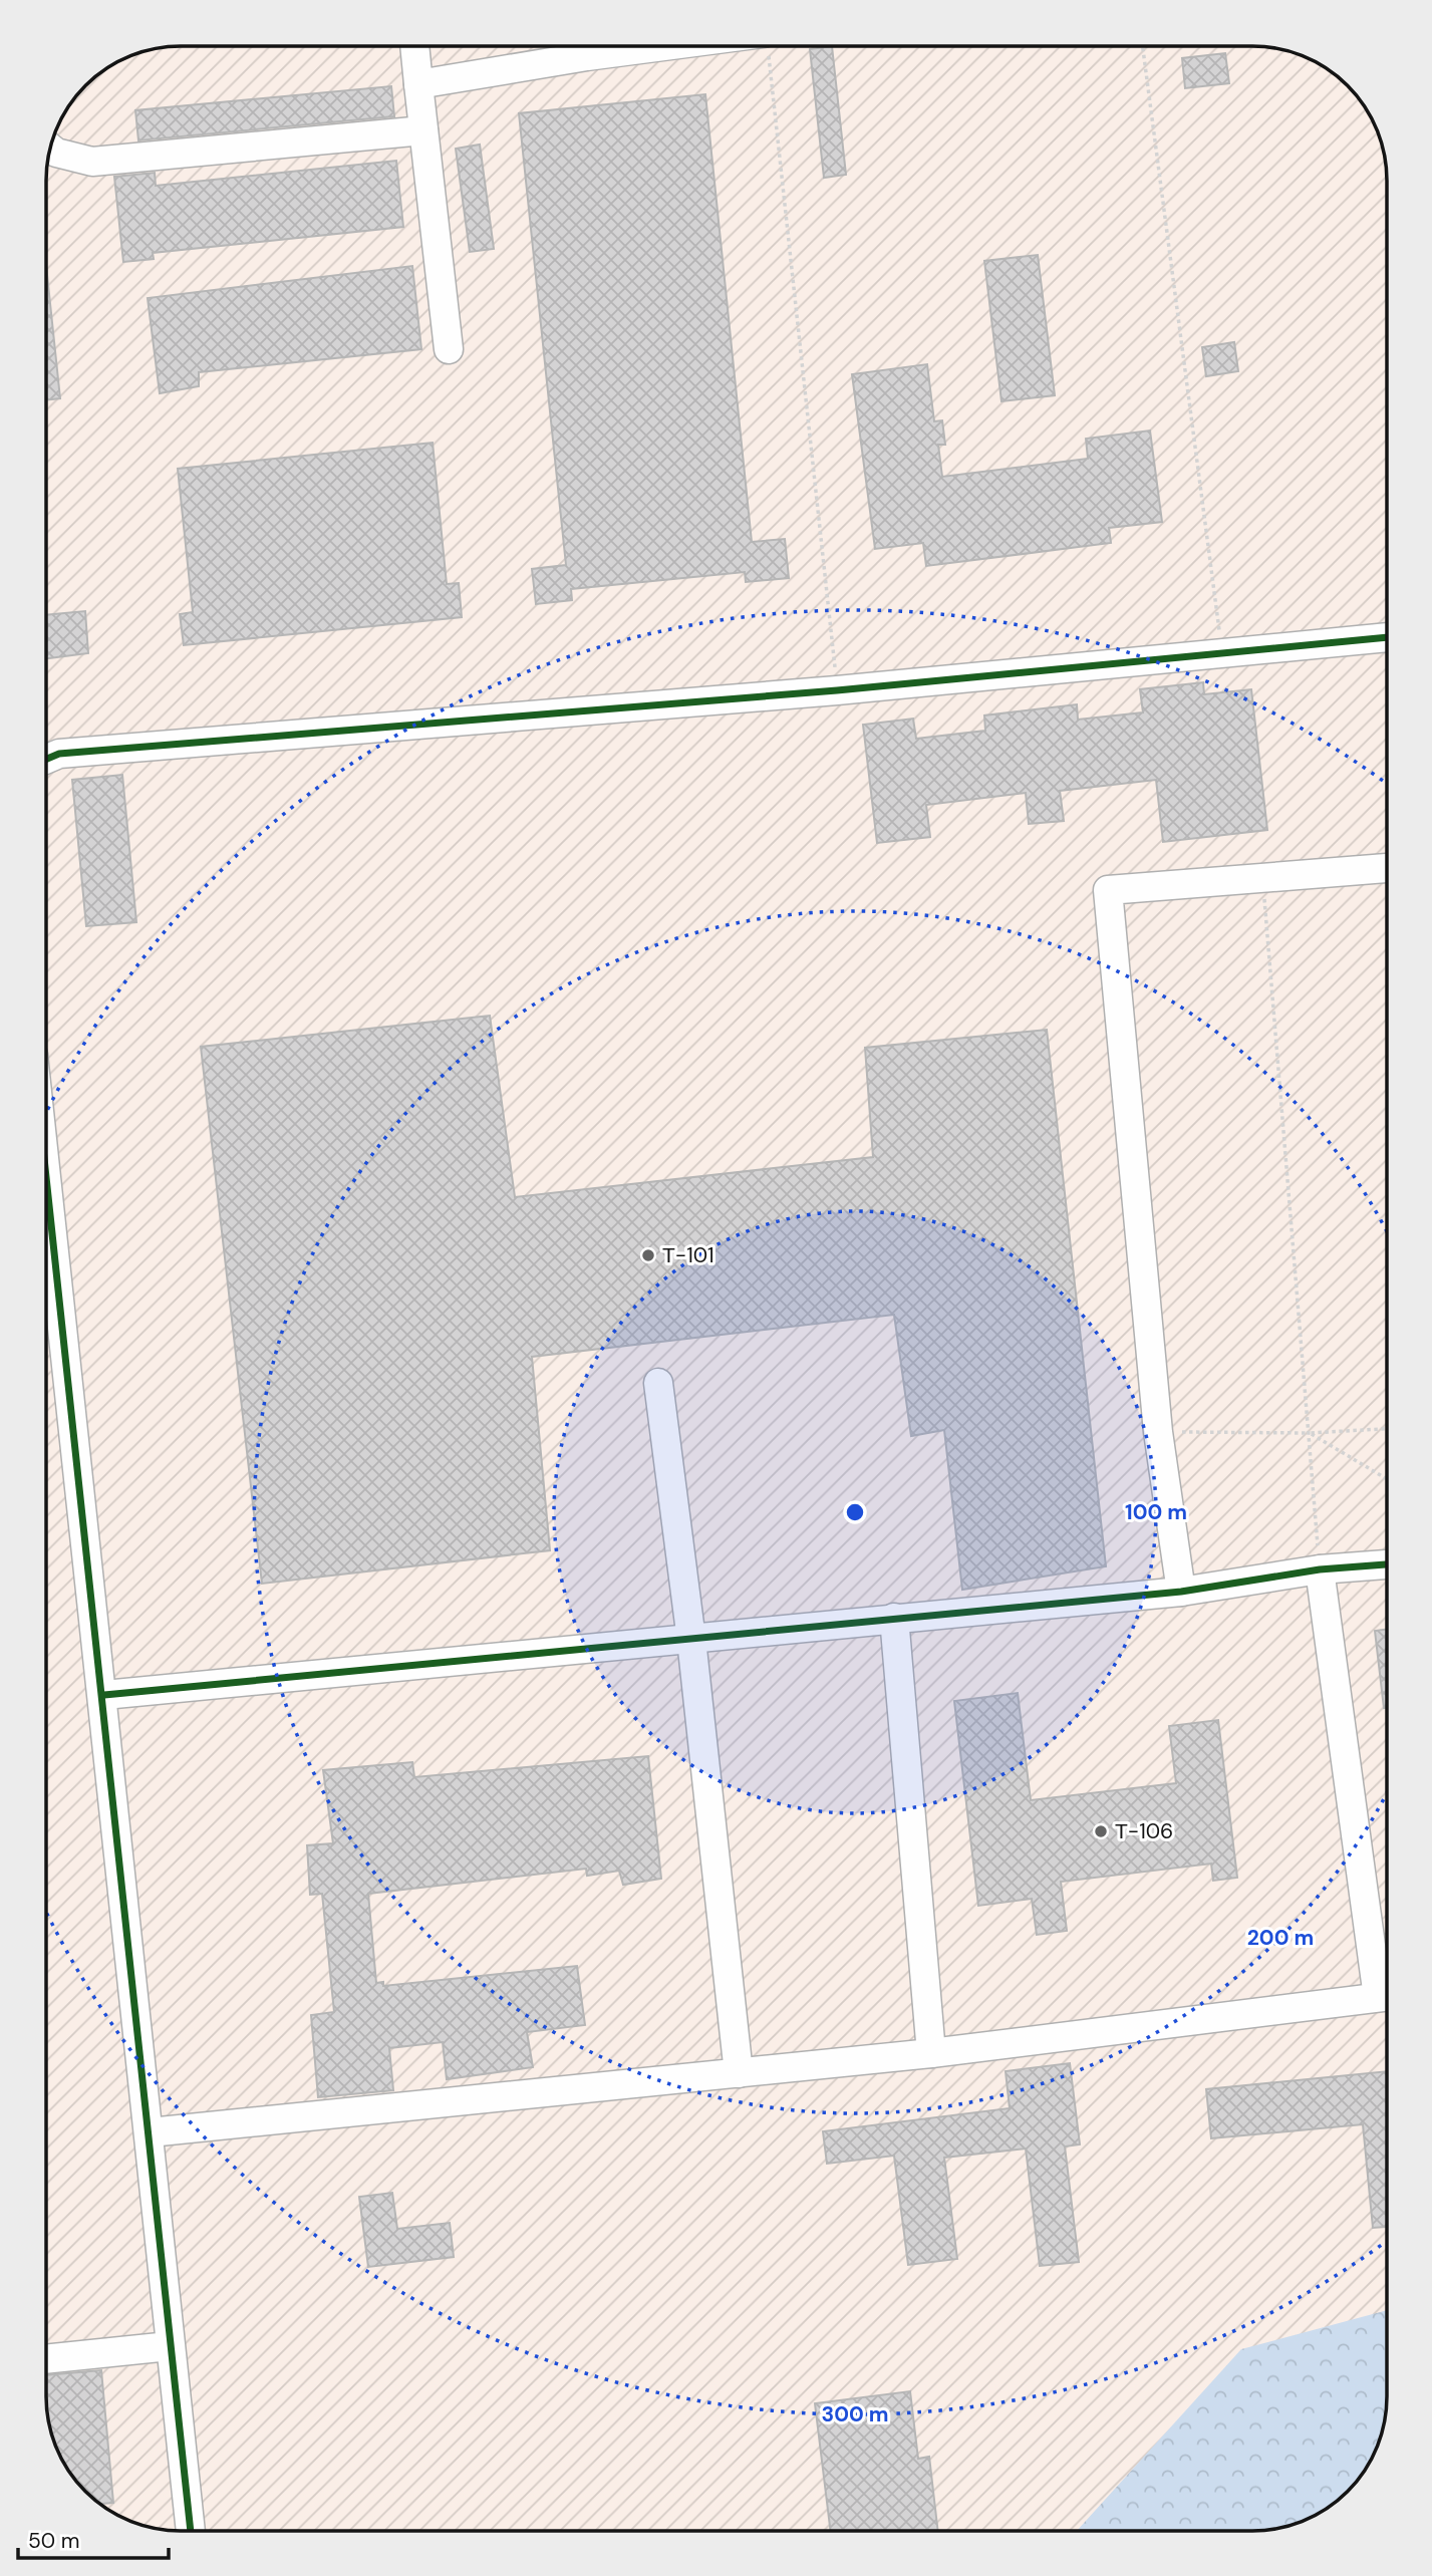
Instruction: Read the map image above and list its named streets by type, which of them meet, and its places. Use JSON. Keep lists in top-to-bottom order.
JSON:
{
  "places": ["Т-101", "Т-106"],
  "scale_bar": "50 m",
  "rings": ["100 m", "200 m", "300 m"]
}
